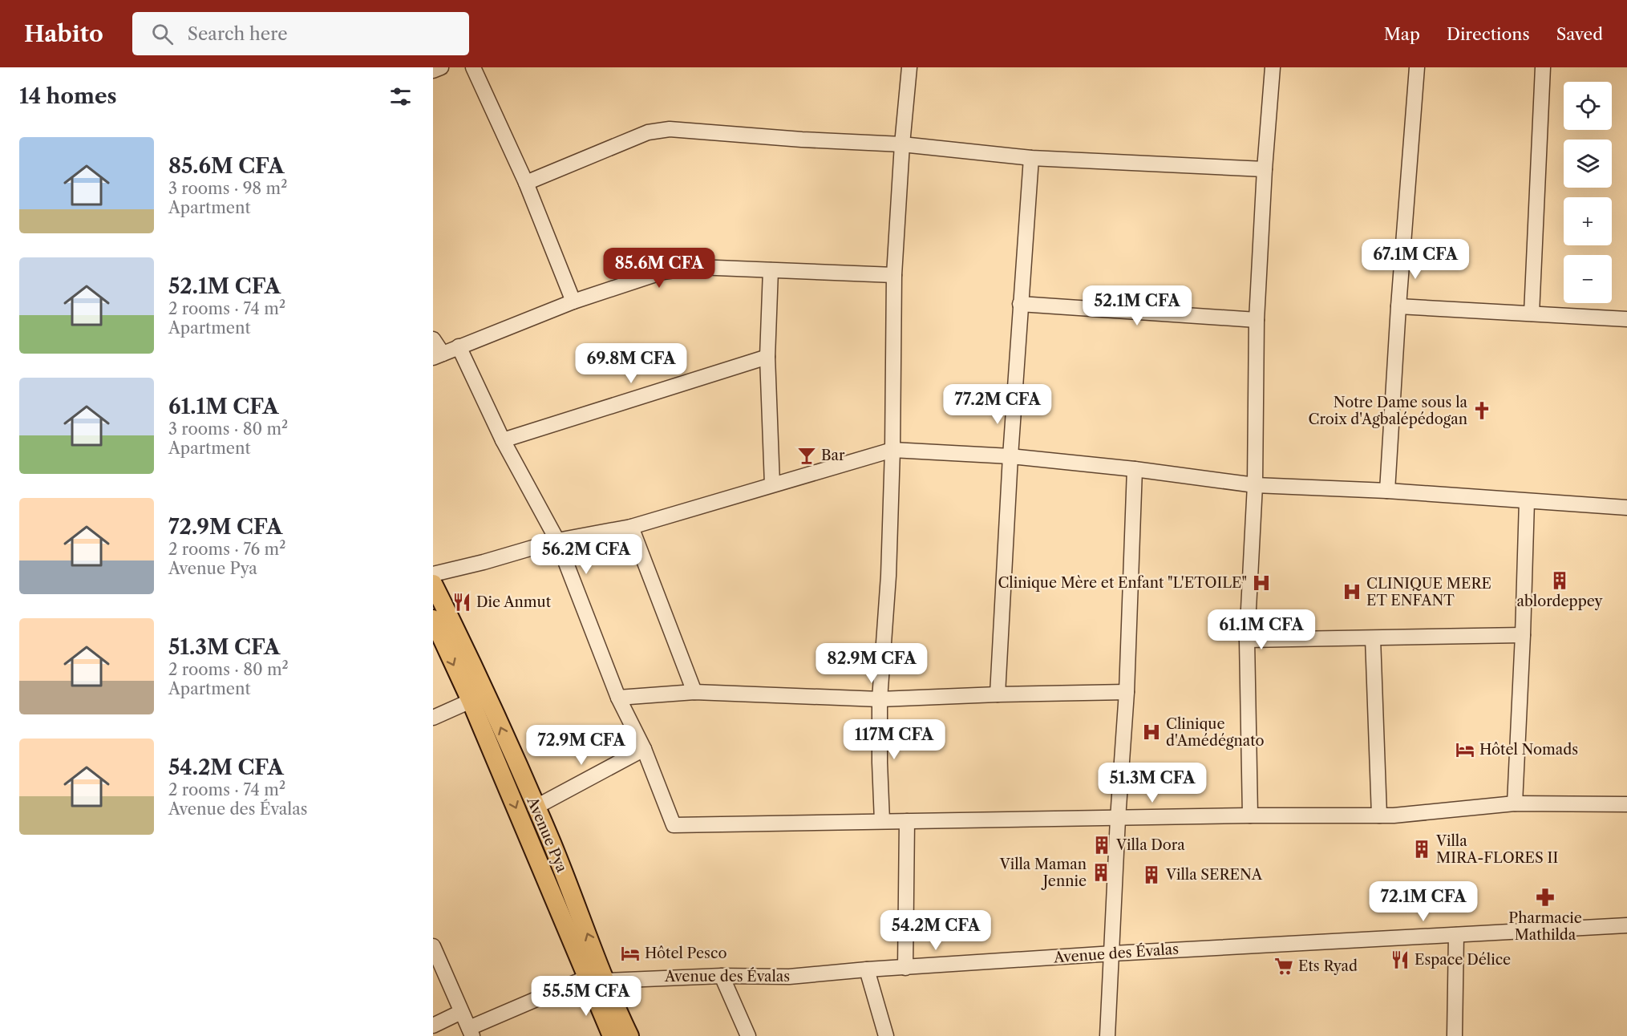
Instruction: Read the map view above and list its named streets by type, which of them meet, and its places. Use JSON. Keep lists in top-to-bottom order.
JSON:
{
  "streets": {
    "main road": ["Avenue Pya"],
    "street": ["Avenue des Évalas"]
  },
  "crossings": [
    ["Avenue Pya", "Avenue des Évalas"]
  ],
  "places": {
    "church": ["Notre Dame sous la Croix d'Agbalépédogan"],
    "bar": ["Bar"],
    "building": [
      "ablordeppey",
      "Villa Dora",
      "Villa MIRA-FLORES II",
      "Villa Maman Jennie",
      "Villa SERENA"
    ],
    "hospital": ["Clinique Mère et Enfant \"L'ETOILE\"", "CLINIQUE MERE ET ENFANT", "Clinique d'Amédégnato"],
    "restaurant": ["Die Anmut", "Espace Délice"],
    "hotel": ["Hôtel Nomads", "Hôtel Pesco"],
    "pharmacy": ["Pharmacie Mathilda"],
    "supermarket": ["Ets Ryad"]
  },
  "page": {
    "header": "Habito",
    "search": "Search here",
    "nav": ["Map", "Directions", "Saved"],
    "heading": "14 homes",
    "map_buttons": ["+", "−"],
    "list": [
      {
        "name": "85.6M CFA",
        "note": "3 rooms · 98 m² · Apartment"
      },
      {
        "name": "52.1M CFA",
        "note": "2 rooms · 74 m² · Apartment"
      },
      {
        "name": "61.1M CFA",
        "note": "3 rooms · 80 m² · Apartment"
      },
      {
        "name": "72.9M CFA",
        "note": "2 rooms · 76 m² · Avenue Pya"
      },
      {
        "name": "51.3M CFA",
        "note": "2 rooms · 80 m² · Apartment"
      },
      {
        "name": "54.2M CFA",
        "note": "2 rooms · 74 m² · Avenue des Évalas"
      }
    ],
    "price": [
      "67.1M CFA",
      "85.6M CFA",
      "52.1M CFA",
      "69.8M CFA",
      "77.2M CFA",
      "56.2M CFA",
      "61.1M CFA",
      "82.9M CFA",
      "117M CFA",
      "72.9M CFA",
      "51.3M CFA",
      "72.1M CFA",
      "54.2M CFA",
      "55.5M CFA"
    ]
  }
}
